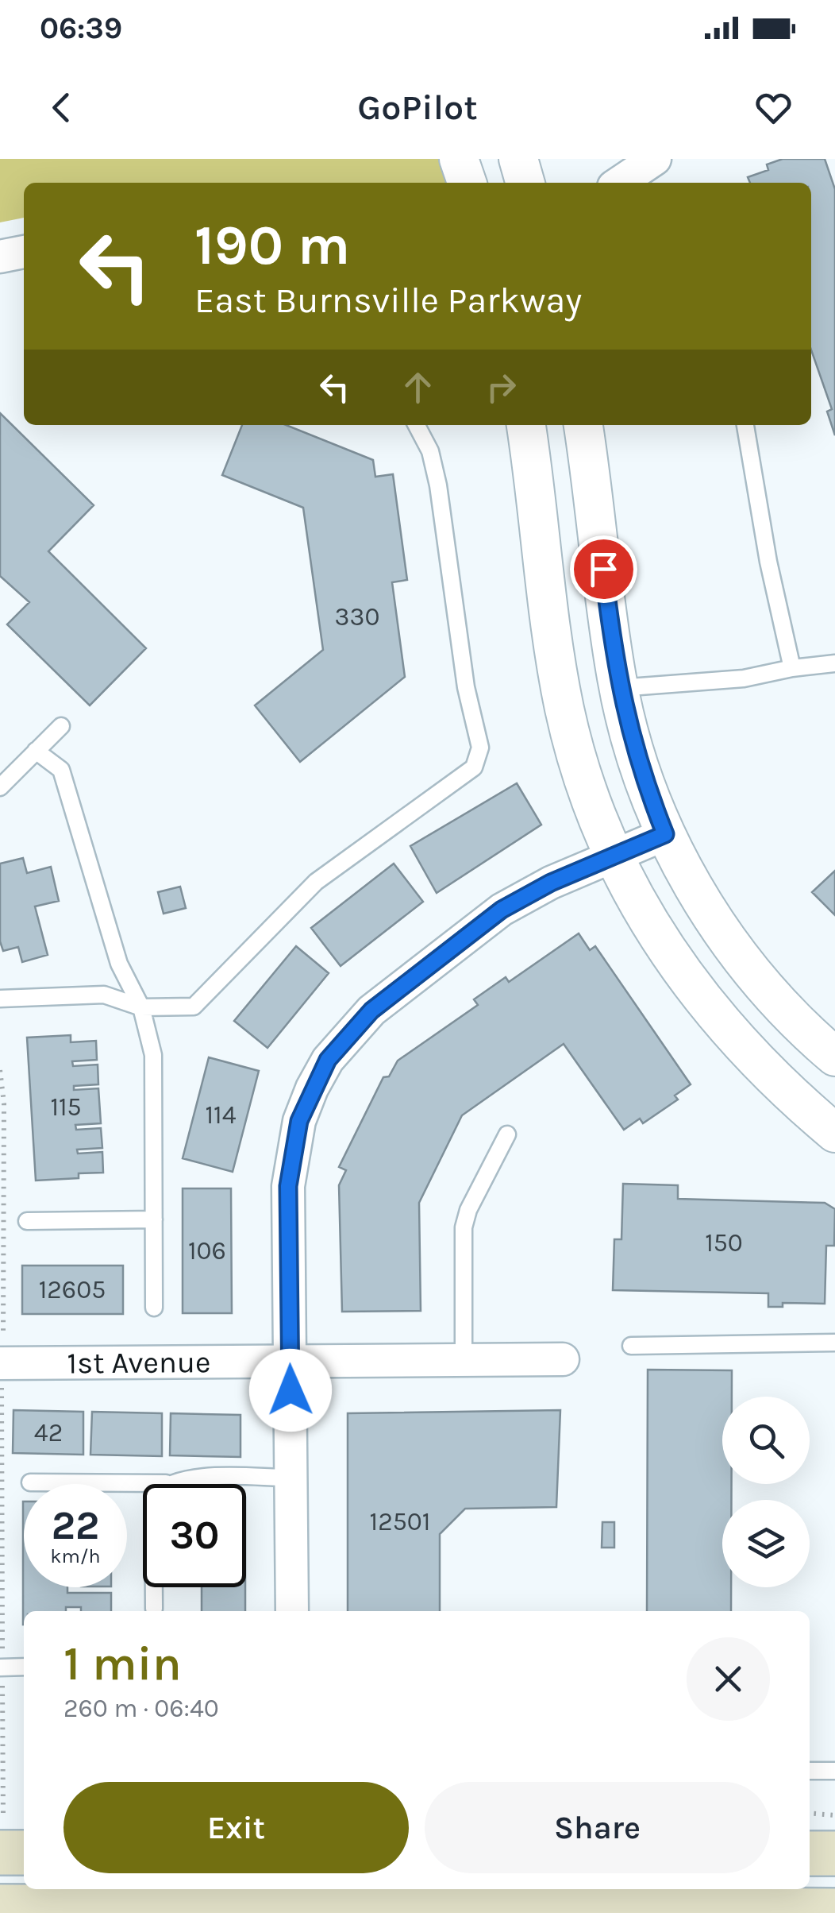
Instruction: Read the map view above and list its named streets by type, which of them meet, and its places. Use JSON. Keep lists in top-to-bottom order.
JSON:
{
  "streets": {
    "street": ["1st Avenue"]
  },
  "house_numbers": [
    "330",
    "115",
    "114",
    "150",
    "106",
    "12605",
    "42",
    "12501"
  ],
  "page": {
    "status": "06:39",
    "header": "GoPilot",
    "turn": ["190 m", "East Burnsville Parkway"],
    "speed": "22 km/h",
    "limit": "30",
    "heading": ["1 min", "260 m · 06:40"],
    "buttons": ["Exit", "Share"]
  }
}
